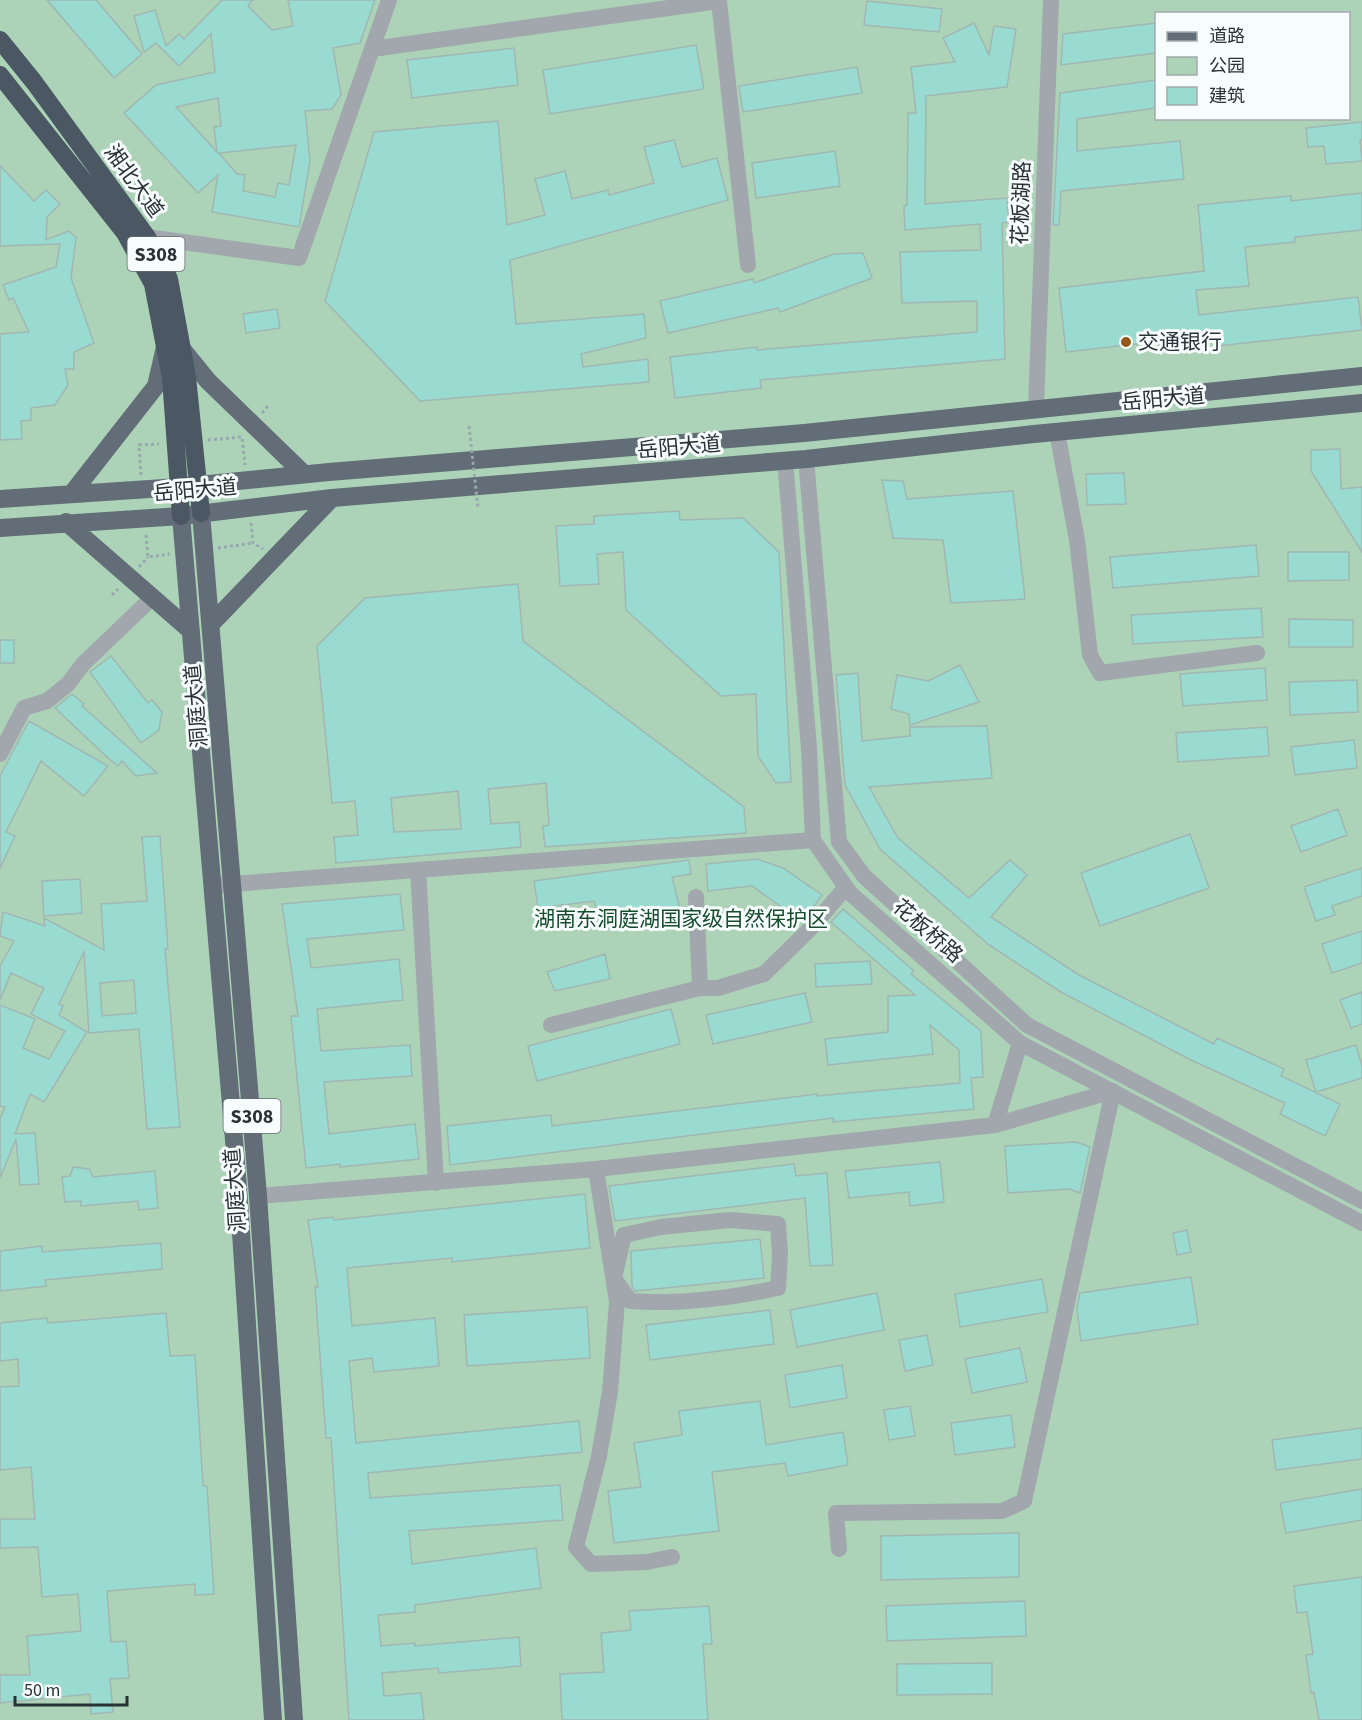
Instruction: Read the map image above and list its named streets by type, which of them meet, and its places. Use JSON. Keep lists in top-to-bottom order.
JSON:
{
  "streets": {
    "highway": ["湘北大道", "S308"],
    "main road": ["岳阳大道", "洞庭大道"],
    "street": ["花板湖路", "花板桥路"]
  },
  "crossings": [
    ["湘北大道", "岳阳大道"],
    ["湘北大道", "洞庭大道"],
    ["花板湖路", "岳阳大道"],
    ["岳阳大道", "洞庭大道"],
    ["岳阳大道", "花板桥路"]
  ],
  "parks": ["湖南东洞庭湖国家级自然保护区"],
  "places": ["交通银行"],
  "legend": ["道路", "公园", "建筑"],
  "scale_bar": "50 m"
}
